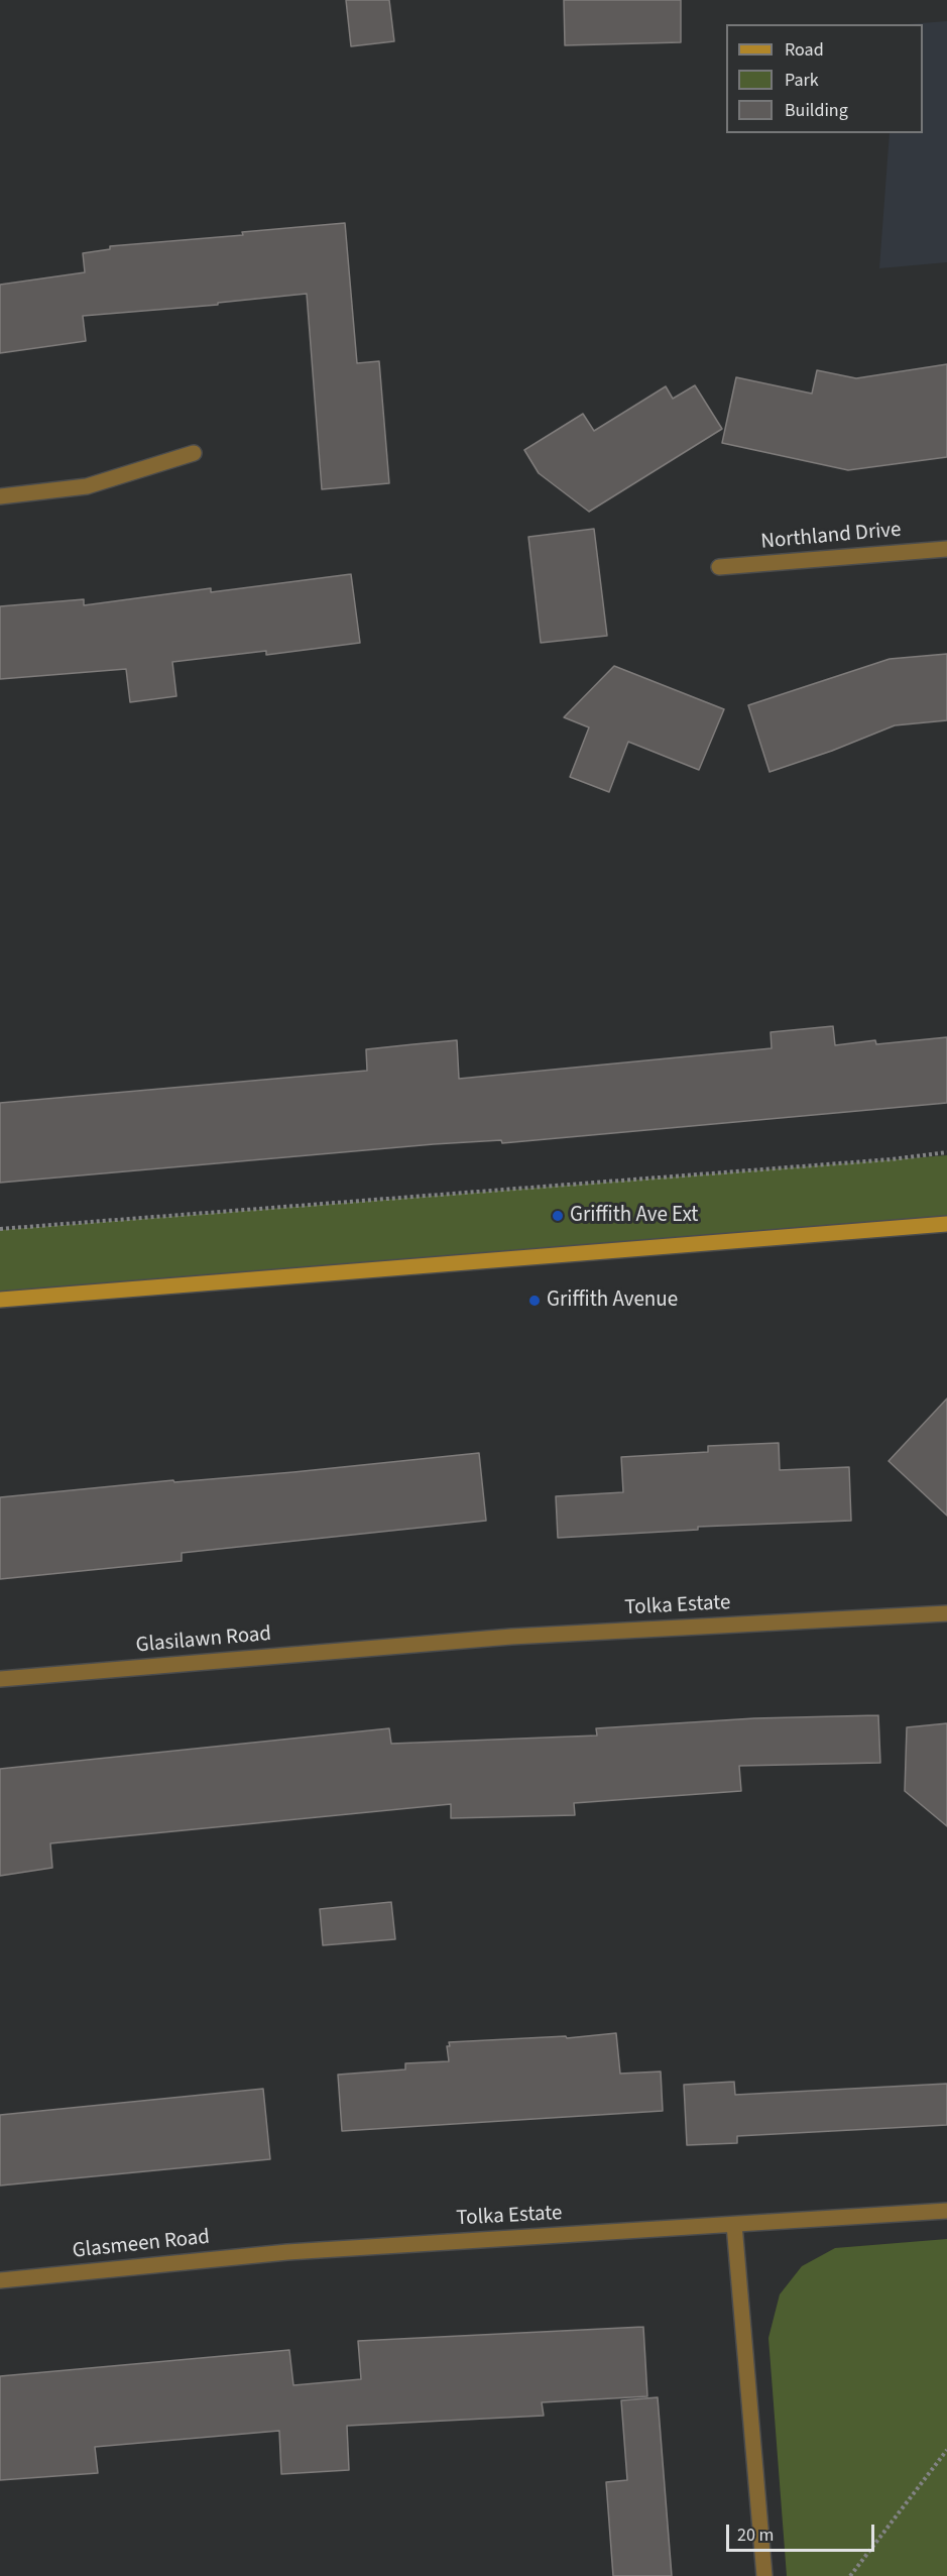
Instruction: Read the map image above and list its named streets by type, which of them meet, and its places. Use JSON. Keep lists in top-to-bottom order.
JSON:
{
  "streets": {
    "street": [
      "Northland Drive",
      "Tolka Estate",
      "Glasilawn Road",
      "Glasmeen Road"
    ]
  },
  "crossings": [
    ["Tolka Estate", "Glasilawn Road"],
    ["Tolka Estate", "Glasmeen Road"]
  ],
  "places": ["Griffith Ave Ext", "Griffith Avenue"],
  "legend": ["Road", "Park", "Building"],
  "scale_bar": "20 m"
}
